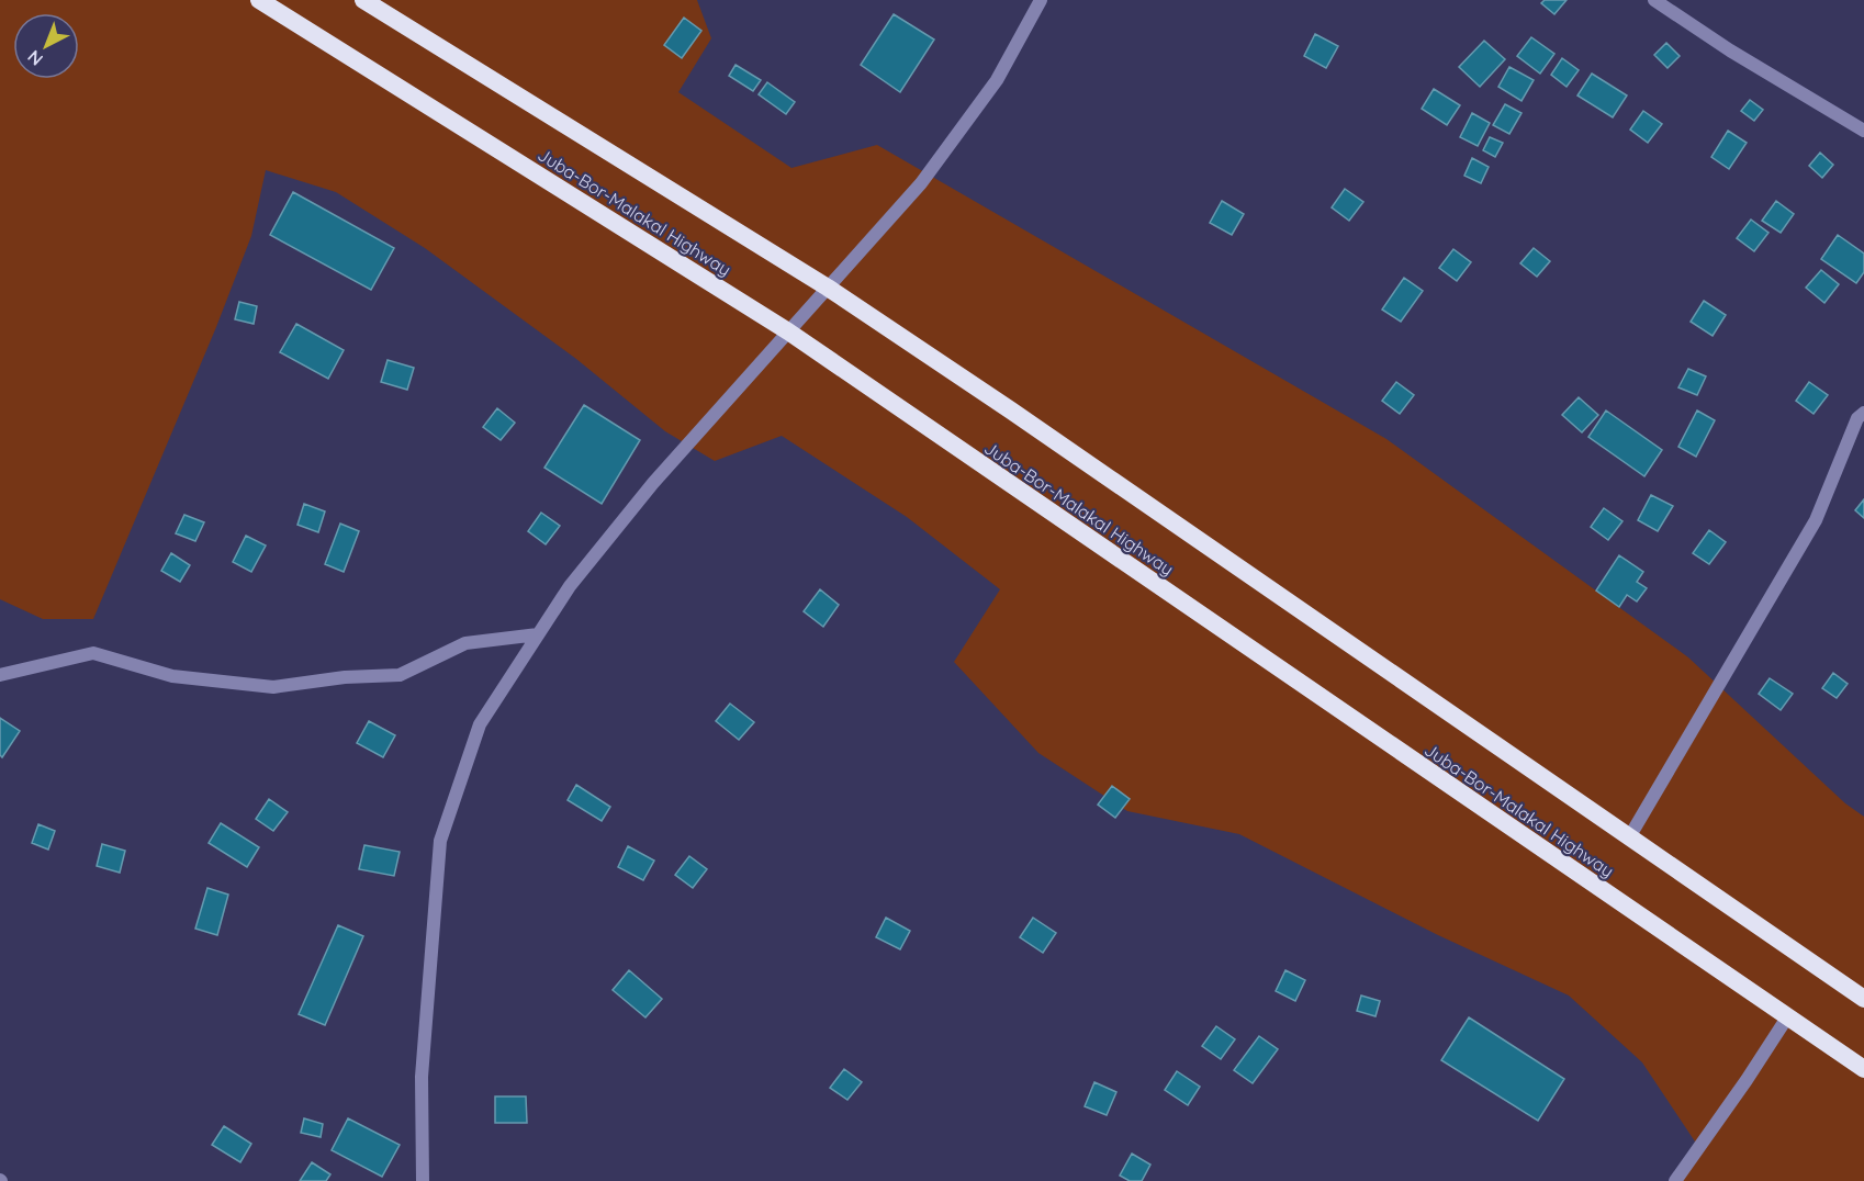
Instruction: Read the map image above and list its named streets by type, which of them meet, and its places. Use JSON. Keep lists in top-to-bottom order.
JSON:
{
  "streets": {
    "highway": ["Juba-Bor-Malakal Highway"]
  },
  "north": "bottom left"
}
